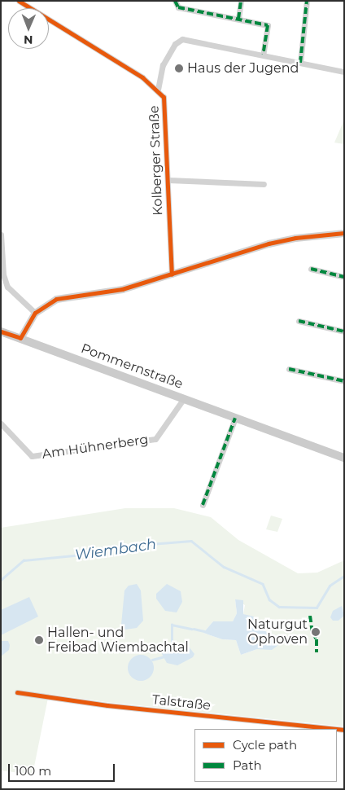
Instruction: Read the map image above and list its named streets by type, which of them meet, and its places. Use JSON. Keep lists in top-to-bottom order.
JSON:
{
  "streets": {
    "main road": ["Pommernstraße"],
    "street": ["Kolberger Straße", "Am Hühnerberg", "Talstraße"]
  },
  "crossings": [
    ["Pommernstraße", "Am Hühnerberg"]
  ],
  "water": ["Wiembach"],
  "places": ["Haus der Jugend", "Naturgut Ophoven", "Hallen- und Freibad Wiembachtal"],
  "legend": ["Cycle path", "Path"],
  "scale_bar": "100 m",
  "north": "bottom"
}
